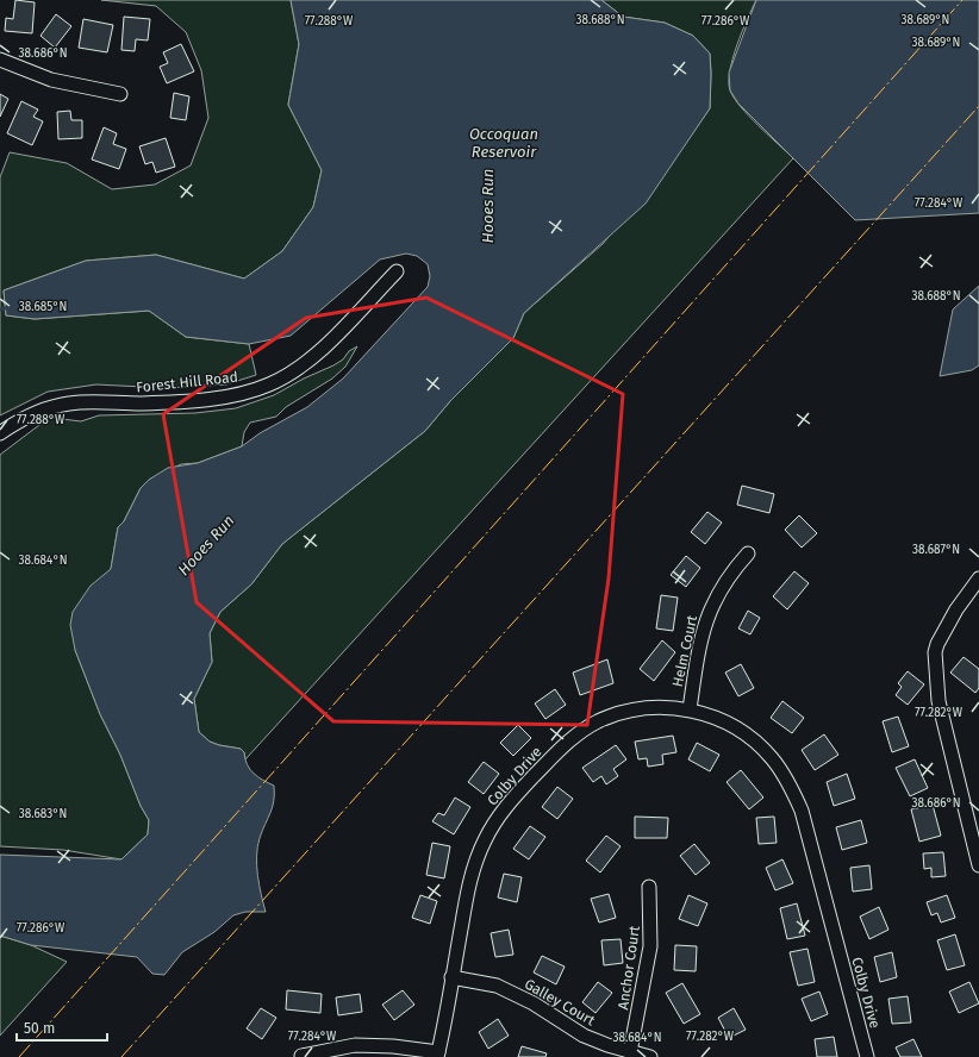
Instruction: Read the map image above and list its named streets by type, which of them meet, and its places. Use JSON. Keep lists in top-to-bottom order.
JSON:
{
  "streets": {
    "street": [
      "Forest Hill Road",
      "Helm Court",
      "Colby Drive",
      "Anchor Court",
      "Galley Court"
    ]
  },
  "crossings": [
    ["Helm Court", "Colby Drive"],
    ["Colby Drive", "Galley Court"],
    ["Anchor Court", "Galley Court"]
  ],
  "water": ["Occoquan Reservoir", "Hooes Run"],
  "scale_bar": "50 m",
  "coordinates": [
    "38.689°N",
    "38.688°N",
    "77.288°W",
    "77.286°W",
    "38.686°N",
    "77.284°W",
    "38.685°N",
    "38.687°N",
    "38.684°N",
    "77.282°W",
    "38.683°N"
  ]
}
